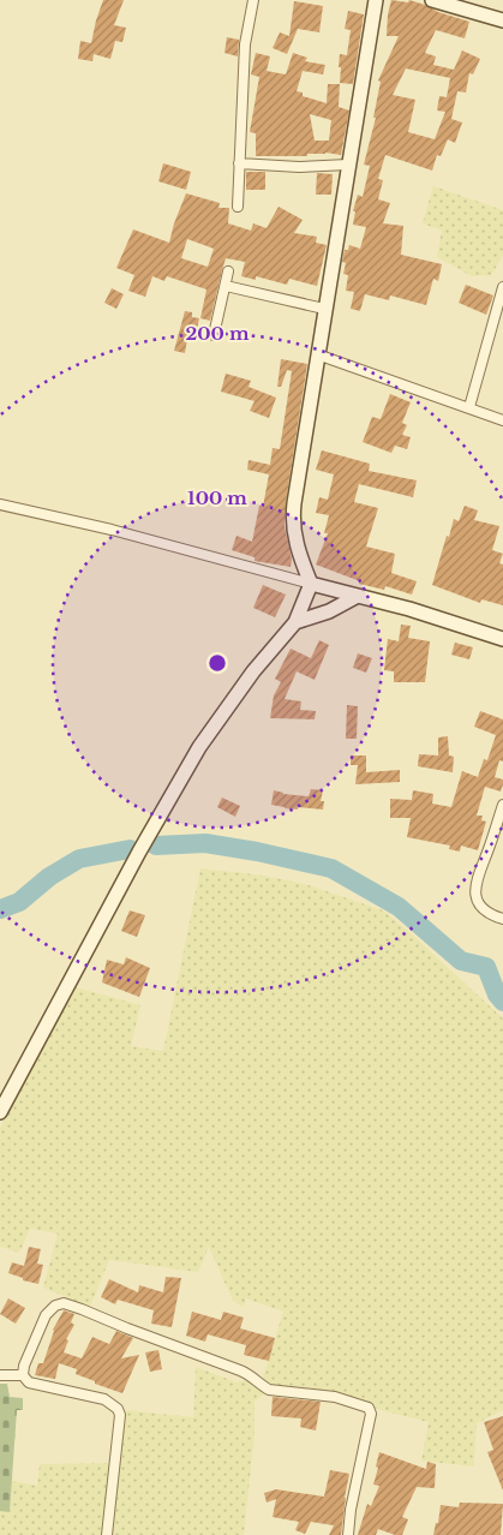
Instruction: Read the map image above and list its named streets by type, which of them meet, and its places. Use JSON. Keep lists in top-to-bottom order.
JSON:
{
  "rings": ["200 m", "100 m"]
}
